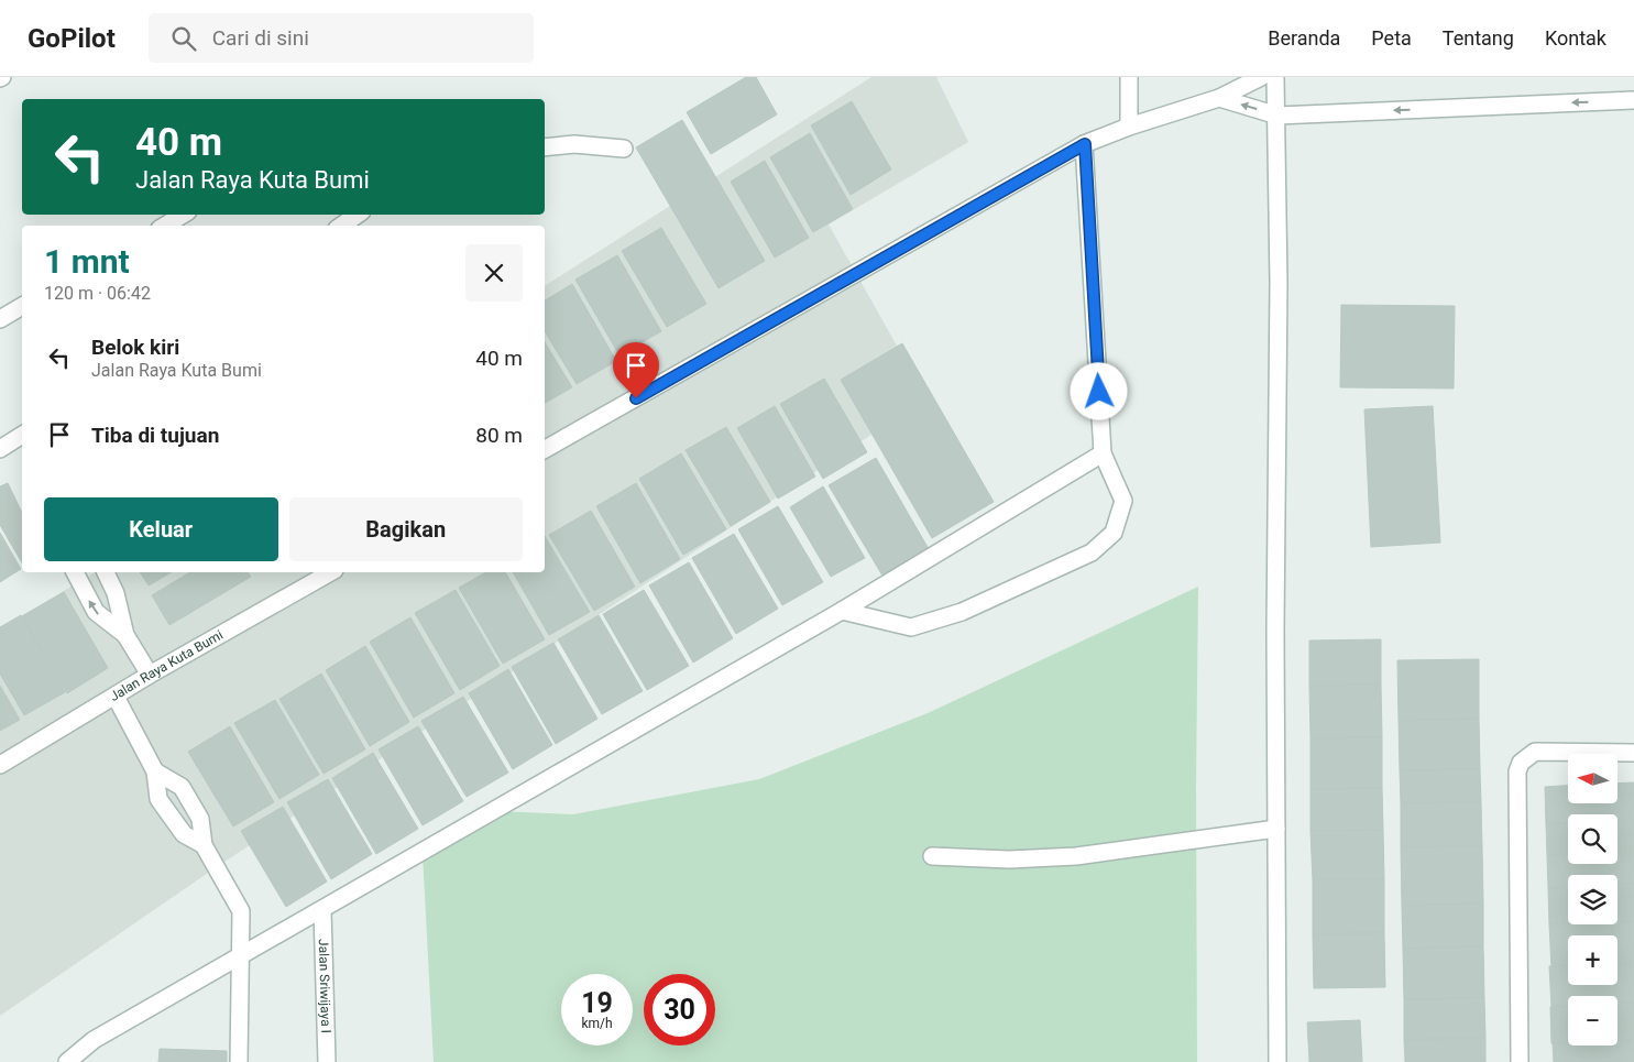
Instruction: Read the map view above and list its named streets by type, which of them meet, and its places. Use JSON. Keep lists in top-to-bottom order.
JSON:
{
  "streets": {
    "street": ["Jalan Raya Kuta Bumi", "Jalan Sriwijaya I"]
  },
  "north": "left",
  "page": {
    "header": "GoPilot",
    "search": "Cari di sini",
    "nav": [
      "Beranda",
      "Peta",
      "Tentang",
      "Kontak"
    ],
    "turn": ["40 m", "Jalan Raya Kuta Bumi"],
    "heading": ["1 mnt", "120 m · 06:42"],
    "list": [
      {
        "name": "Belok kiri",
        "note": "Jalan Raya Kuta Bumi",
        "value": "40 m"
      },
      {
        "name": "Tiba di tujuan",
        "value": "80 m"
      }
    ],
    "buttons": ["Keluar", "Bagikan"],
    "map_buttons": ["+", "−"],
    "speed": "19 km/h",
    "limit": "30"
  }
}
